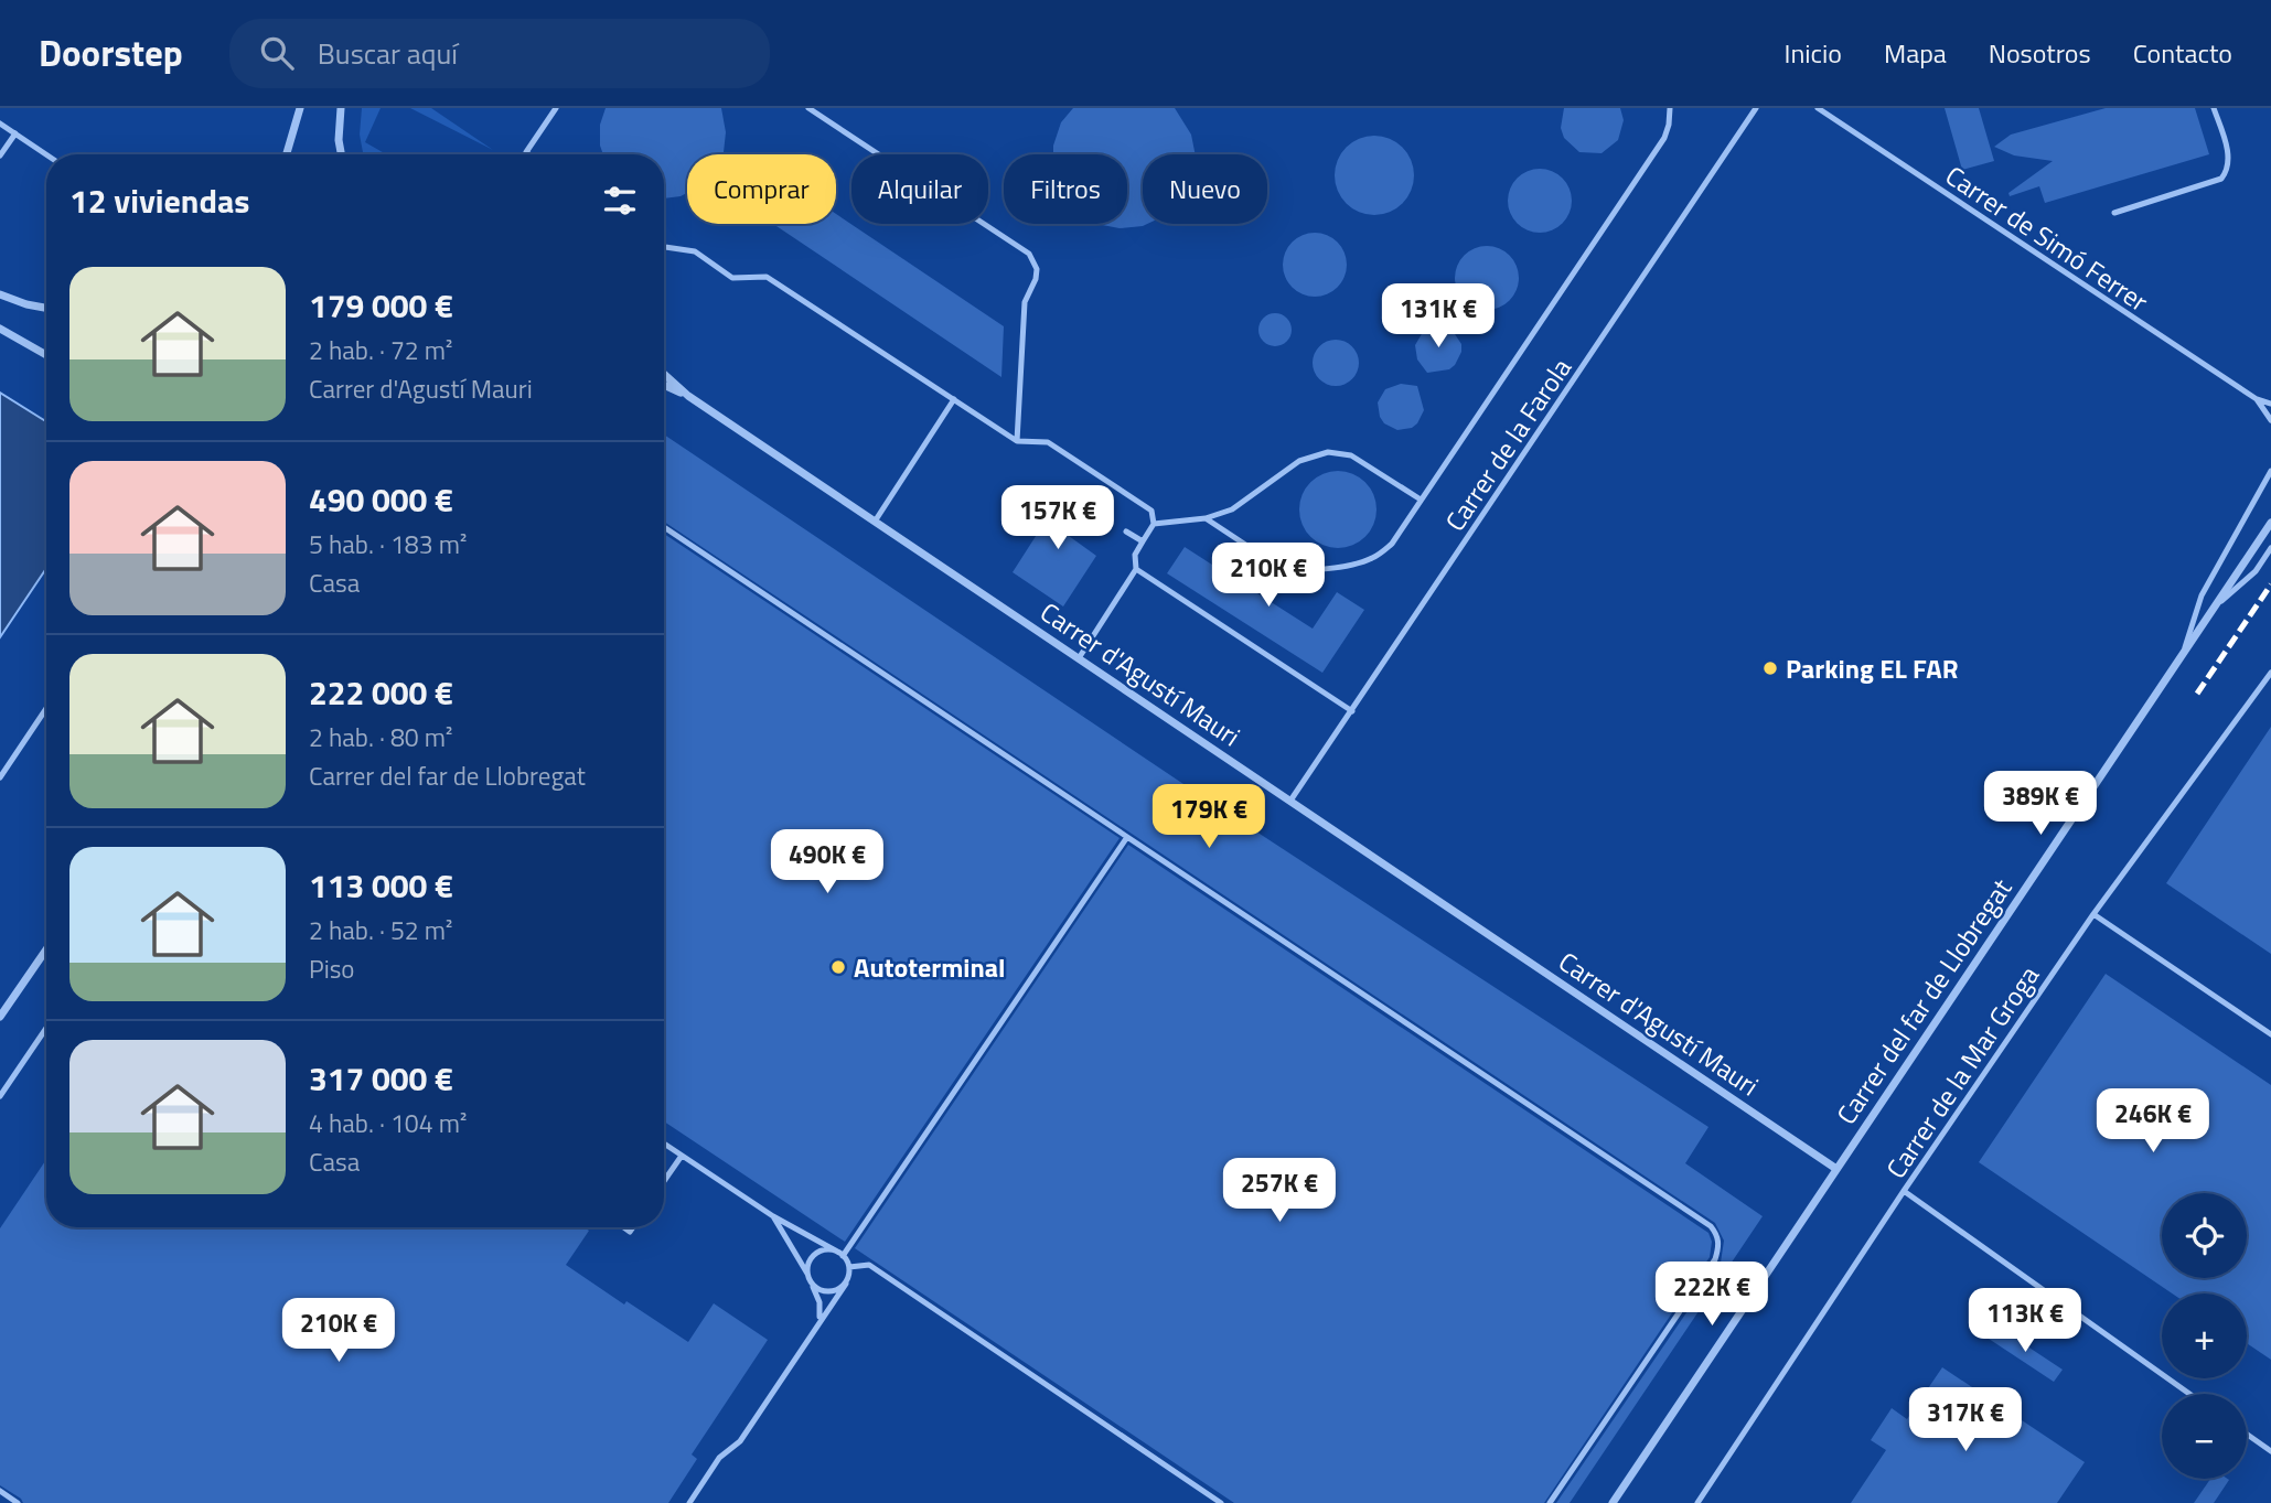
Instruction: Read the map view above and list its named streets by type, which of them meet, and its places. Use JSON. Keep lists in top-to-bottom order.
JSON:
{
  "streets": {
    "street": ["Carrer d'Agustí Mauri", "Carrer del far de Llobregat"],
    "lane": ["Carrer de Simó Ferrer", "Carrer de la Farola", "Carrer de la Mar Groga"]
  },
  "crossings": [
    ["Carrer de la Farola", "Carrer d'Agustí Mauri"],
    ["Carrer d'Agustí Mauri", "Carrer del far de Llobregat"]
  ],
  "places": ["Parking EL FAR", "Autoterminal"],
  "page": {
    "header": "Doorstep",
    "search": "Buscar aquí",
    "nav": [
      "Inicio",
      "Mapa",
      "Nosotros",
      "Contacto"
    ],
    "chip": [
      "Comprar",
      "Alquilar",
      "Filtros",
      "Nuevo"
    ],
    "heading": "12 viviendas",
    "list": [
      {
        "name": "179 000 €",
        "note": "2 hab. · 72 m² · Carrer d'Agustí Mauri"
      },
      {
        "name": "490 000 €",
        "note": "5 hab. · 183 m² · Casa"
      },
      {
        "name": "222 000 €",
        "note": "2 hab. · 80 m² · Carrer del far de Llobregat"
      },
      {
        "name": "113 000 €",
        "note": "2 hab. · 52 m² · Piso"
      },
      {
        "name": "317 000 €",
        "note": "4 hab. · 104 m² · Casa"
      }
    ],
    "price": [
      "131K €",
      "157K €",
      "210K €",
      "389K €",
      "179K €",
      "490K €",
      "246K €",
      "257K €",
      "222K €",
      "113K €",
      "210K €",
      "317K €"
    ],
    "map_buttons": ["+", "−"]
  }
}
